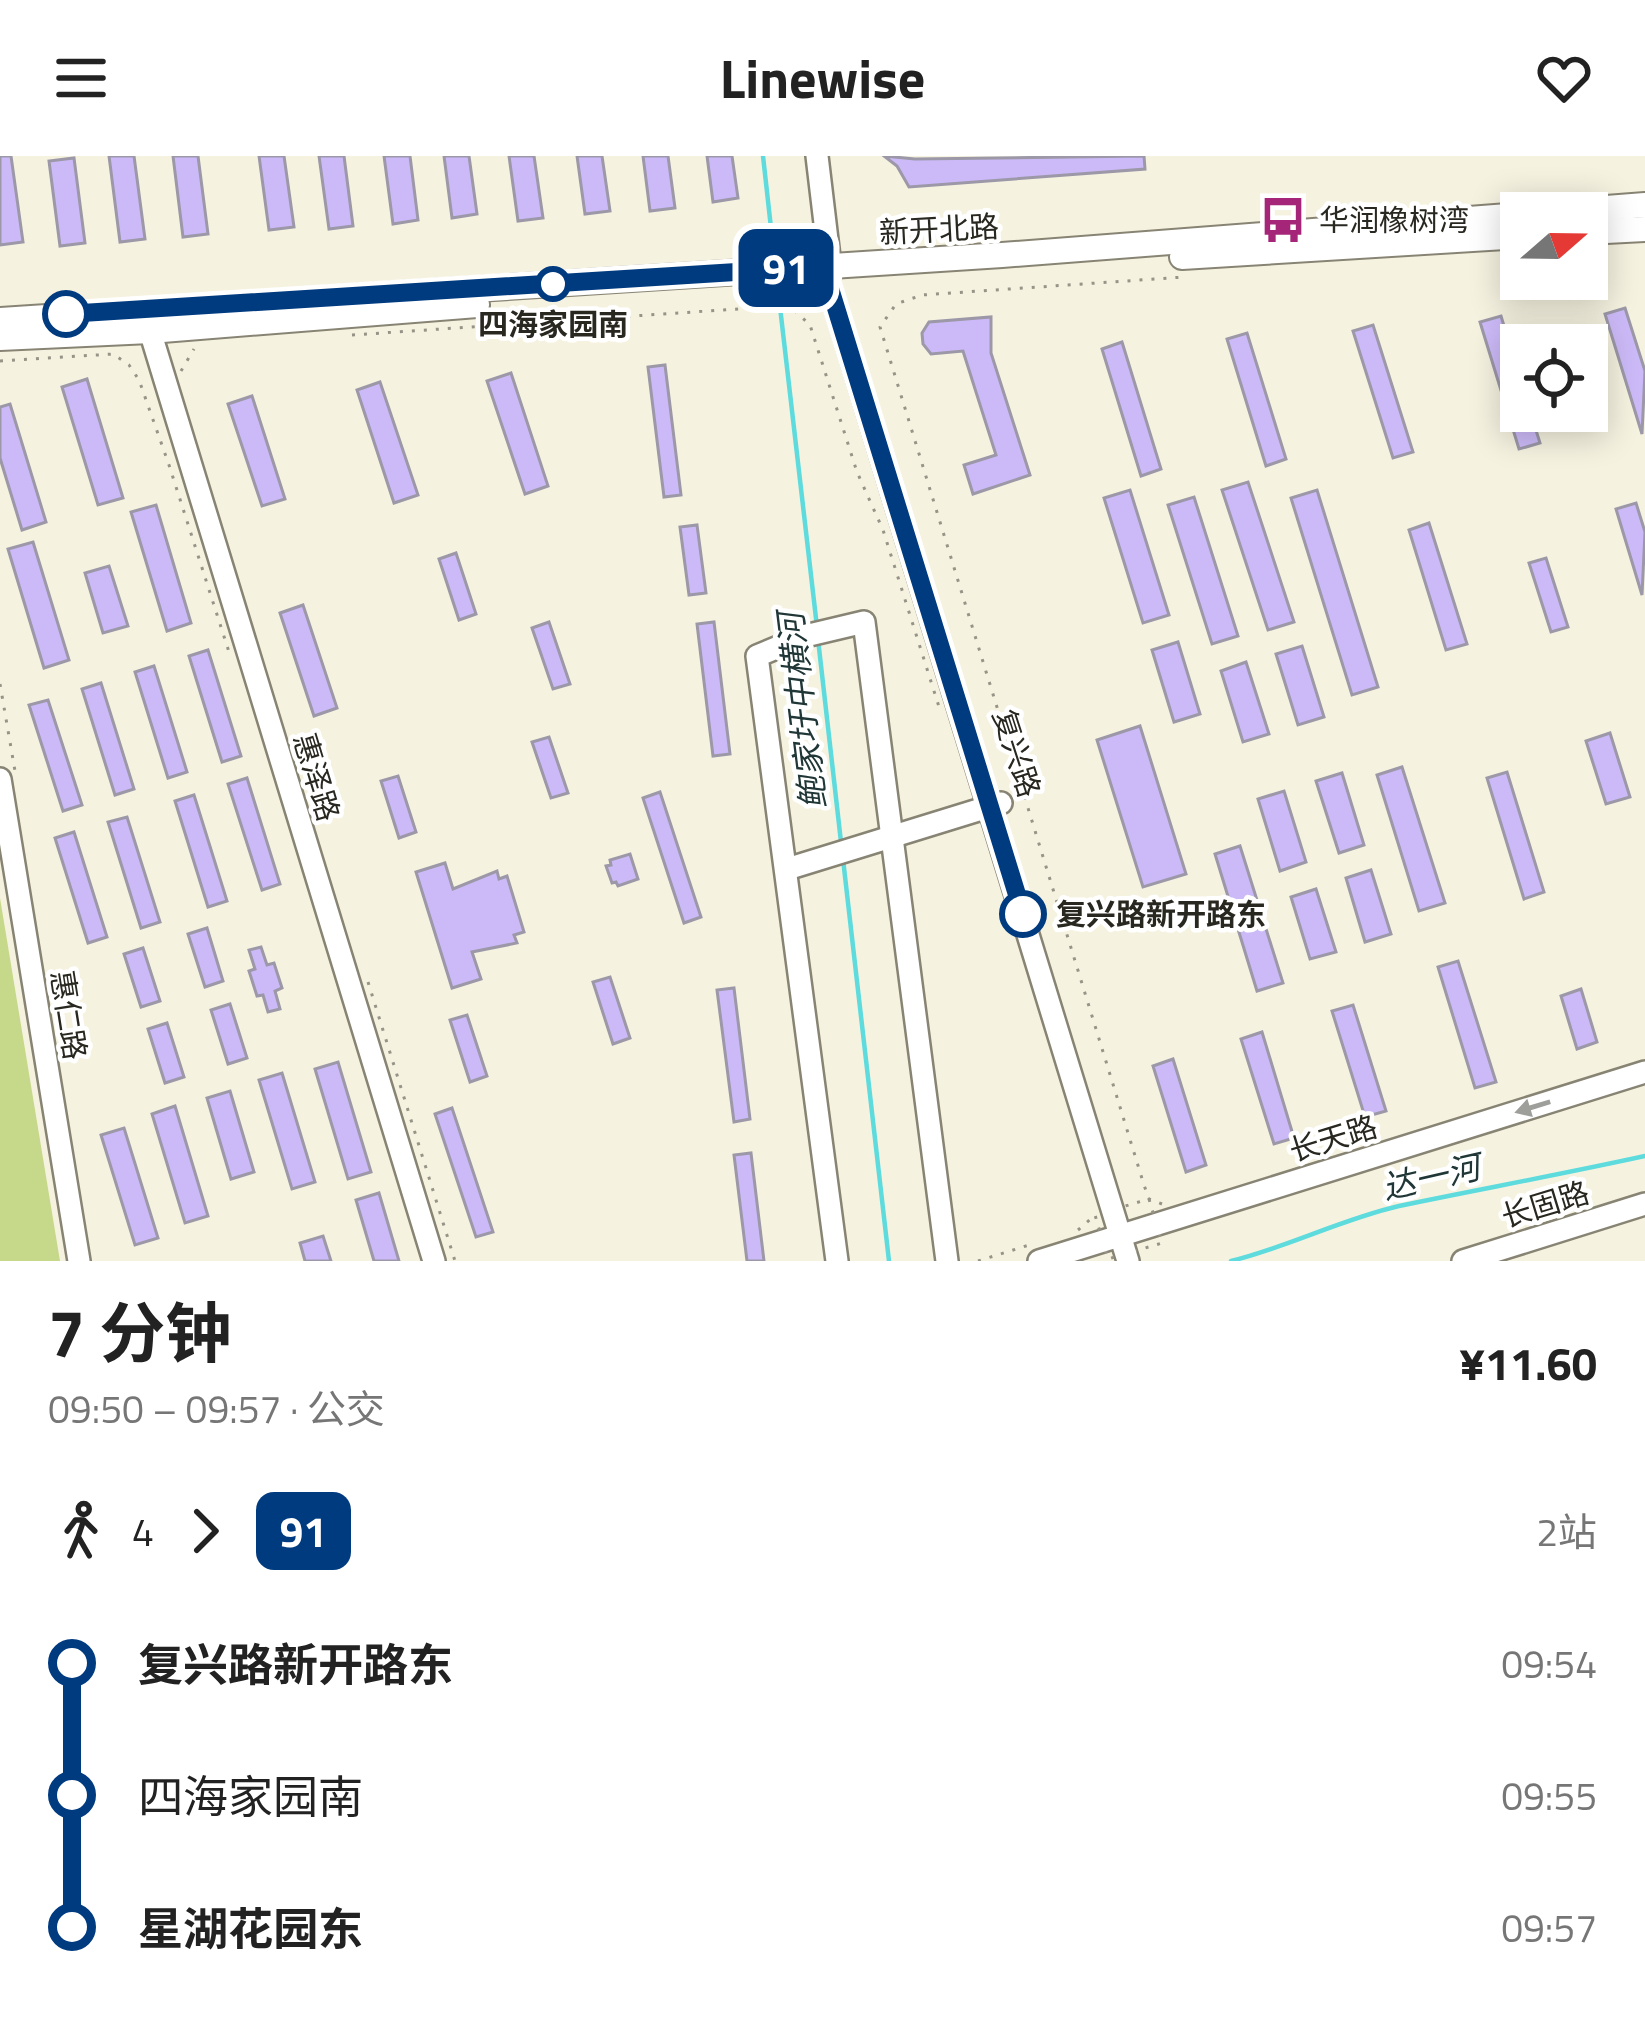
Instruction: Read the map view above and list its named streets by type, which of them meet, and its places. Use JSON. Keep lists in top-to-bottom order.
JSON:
{
  "streets": {
    "main road": ["新开北路"],
    "street": [
      "复兴路",
      "惠泽路",
      "惠仁路",
      "长天路",
      "长固路"
    ]
  },
  "crossings": [
    ["新开北路", "复兴路"],
    ["新开北路", "惠泽路"],
    ["复兴路", "长天路"]
  ],
  "one_way": ["长天路"],
  "water": ["鲍家圩中横河", "达一河"],
  "places": {
    "bus stop": ["华润橡树湾"],
    "other": ["四海家园南", "复兴路新开路东"]
  },
  "lines": ["bus line 91"],
  "north": "right",
  "page": {
    "header": "Linewise",
    "on_map": "91",
    "heading": ["7 分钟", "09:50 – 09:57 · 公交", "¥11.60"],
    "legs": ["4", "91", "2站"],
    "list": [
      {
        "name": "复兴路新开路东",
        "value": "09:54"
      },
      {
        "name": "四海家园南",
        "value": "09:55"
      },
      {
        "name": "星湖花园东",
        "value": "09:57"
      }
    ]
  }
}
